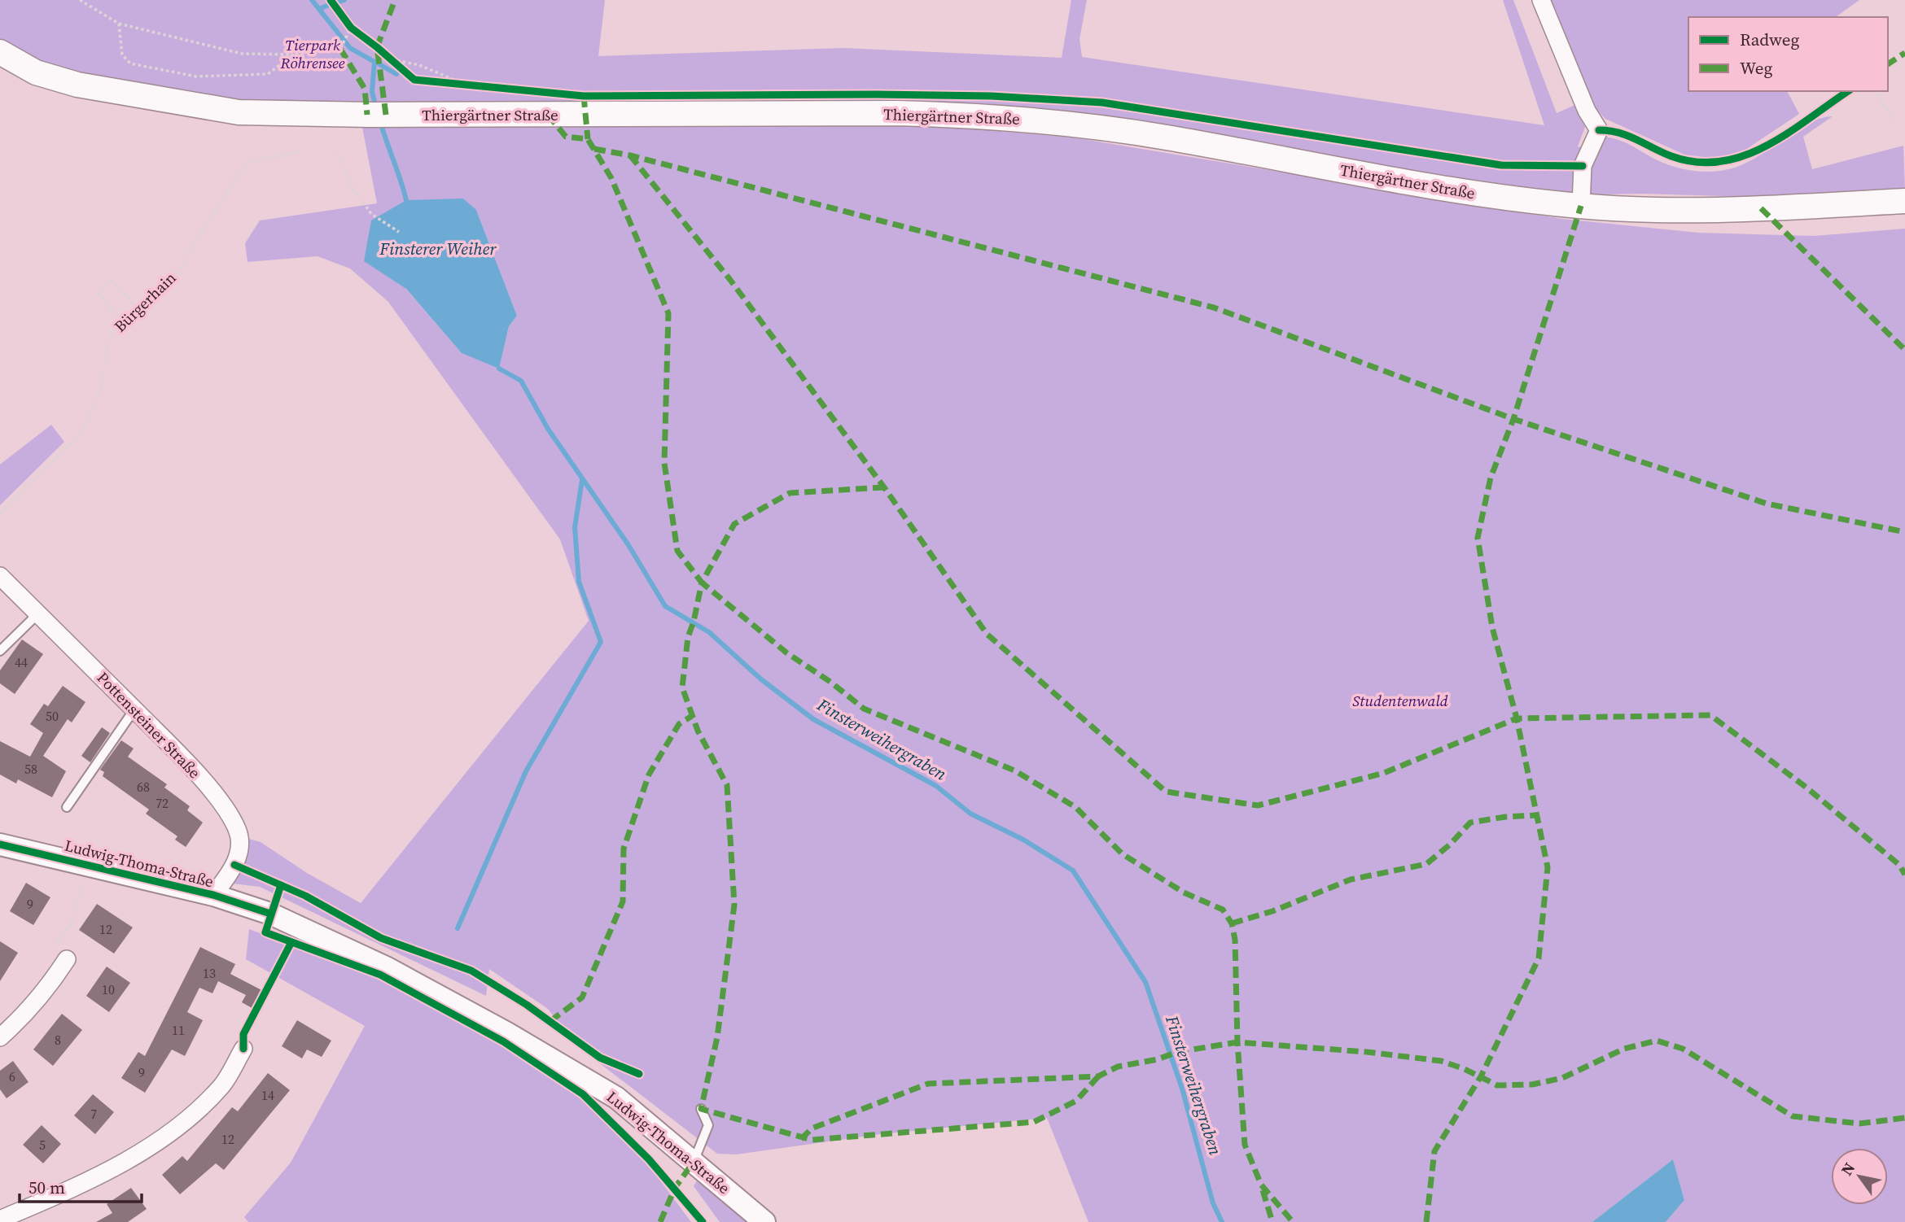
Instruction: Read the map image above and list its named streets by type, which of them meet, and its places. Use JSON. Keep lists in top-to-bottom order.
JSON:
{
  "streets": {
    "main road": ["Thiergärtner Straße"],
    "street": ["Pottensteiner Straße", "Ludwig-Thoma-Straße"],
    "path": ["Bürgerhain"]
  },
  "crossings": [
    ["Pottensteiner Straße", "Ludwig-Thoma-Straße"]
  ],
  "water": ["Finsterer Weiher", "Finsterweihergraben"],
  "parks": ["Tierpark Röhrensee", "Studentenwald"],
  "house_numbers": [
    "44",
    "50",
    "58",
    "68",
    "72",
    "9",
    "12",
    "13",
    "10",
    "11",
    "8",
    "9",
    "6",
    "14",
    "7",
    "12",
    "5"
  ],
  "legend": ["Radweg", "Weg"],
  "scale_bar": "50 m",
  "north": "top left"
}
